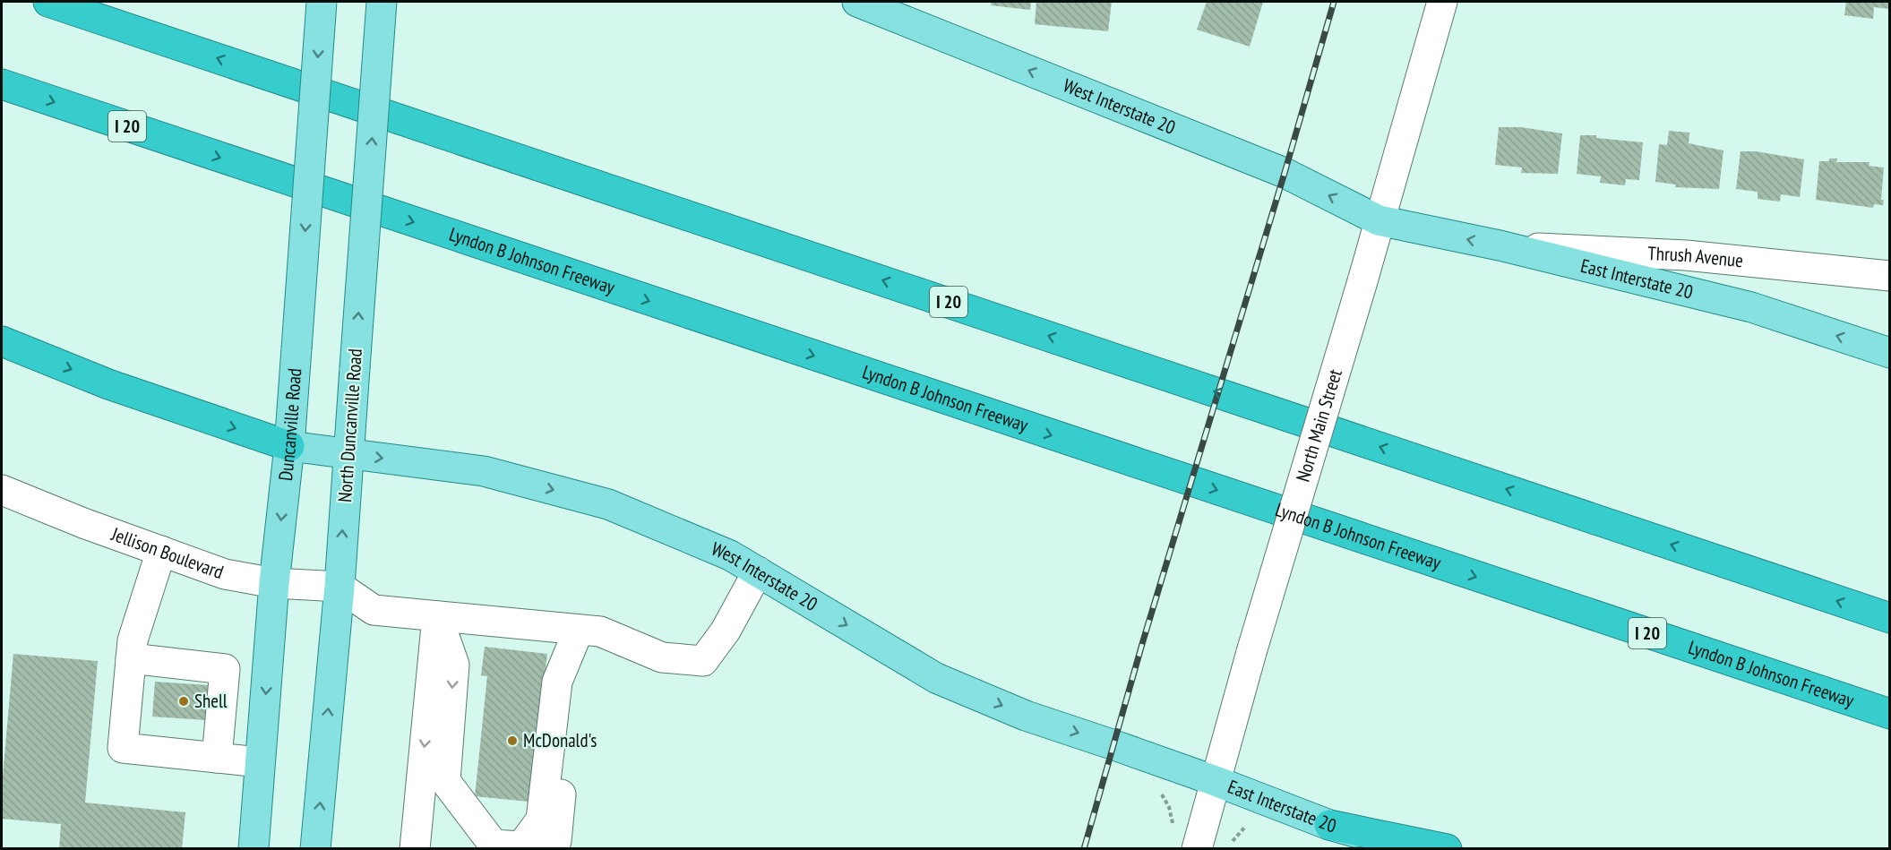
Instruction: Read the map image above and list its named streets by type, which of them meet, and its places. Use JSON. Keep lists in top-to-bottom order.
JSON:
{
  "streets": {
    "highway": ["I 20", "Lyndon B Johnson Freeway"],
    "main road": [
      "West Interstate 20",
      "East Interstate 20",
      "Duncanville Road",
      "North Duncanville Road"
    ],
    "street": ["Thrush Avenue", "North Main Street", "Jellison Boulevard"]
  },
  "crossings": [
    ["West Interstate 20", "East Interstate 20"],
    ["West Interstate 20", "North Main Street"],
    ["West Interstate 20", "Duncanville Road"],
    ["West Interstate 20", "North Duncanville Road"],
    ["Thrush Avenue", "East Interstate 20"],
    ["East Interstate 20", "North Main Street"],
    ["Duncanville Road", "Jellison Boulevard"],
    ["North Duncanville Road", "Jellison Boulevard"]
  ],
  "one_way": ["East Interstate 20", "Duncanville Road", "North Duncanville Road"],
  "places": ["Shell", "McDonald's"]
}
